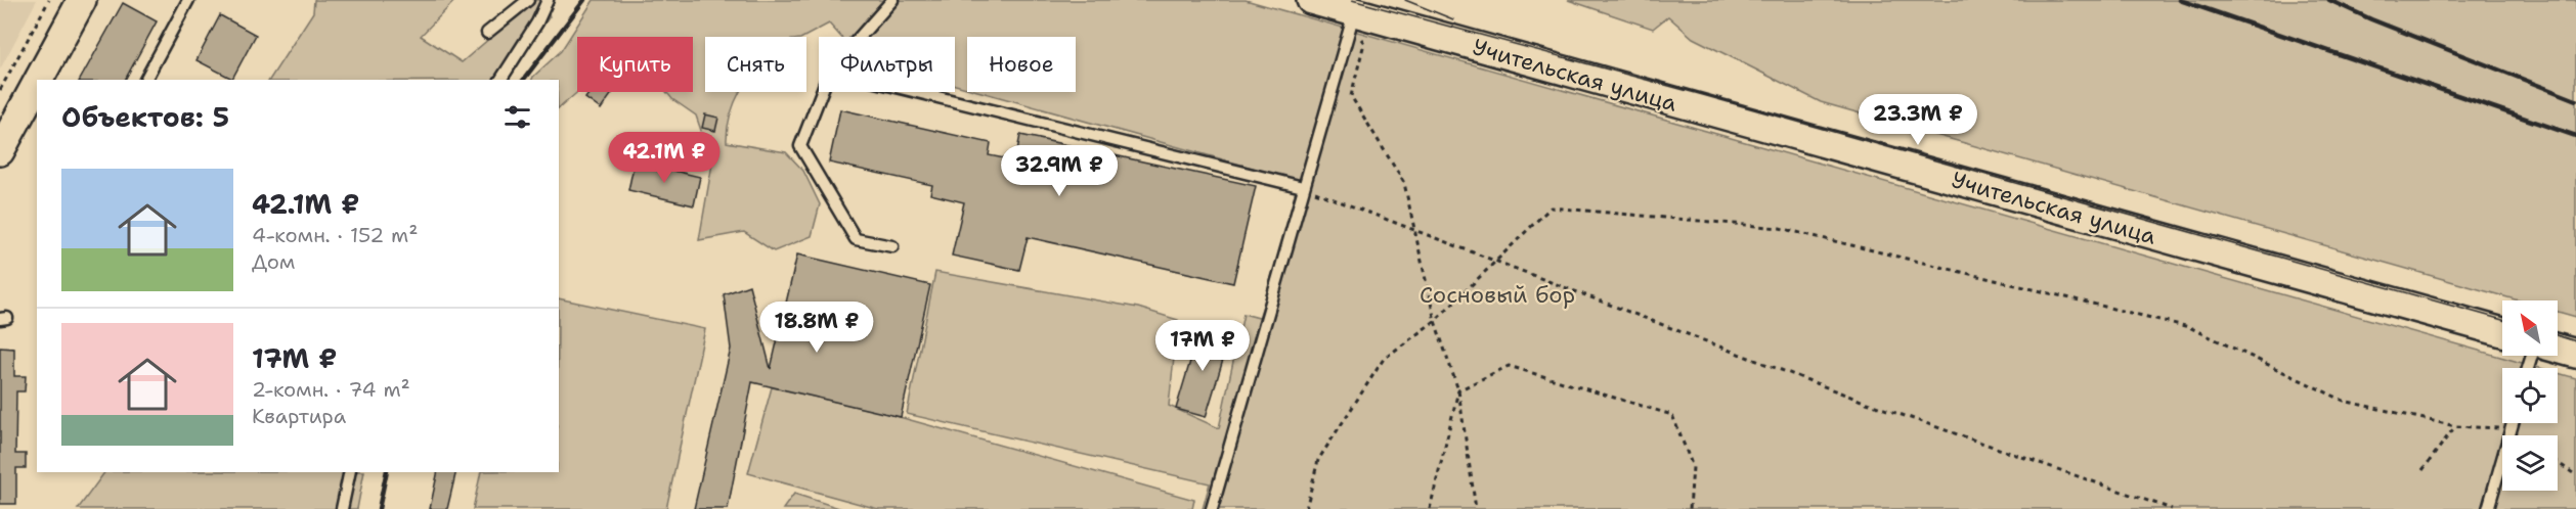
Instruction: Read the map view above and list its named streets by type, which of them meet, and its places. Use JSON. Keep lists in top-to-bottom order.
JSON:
{
  "streets": {
    "main road": ["Учительская улица"]
  },
  "parks": ["Сосновый бор"],
  "north": "top left",
  "page": {
    "chip": [
      "Купить",
      "Снять",
      "Фильтры",
      "Новое"
    ],
    "heading": "Объектов: 5",
    "price": [
      "23.3M ₽",
      "42.1M ₽",
      "32.9M ₽",
      "18.8M ₽",
      "17M ₽"
    ],
    "list": [
      {
        "name": "42.1M ₽",
        "note": "4-комн. · 152 m² · Дом"
      },
      {
        "name": "17M ₽",
        "note": "2-комн. · 74 m² · Квартира"
      }
    ]
  }
}
